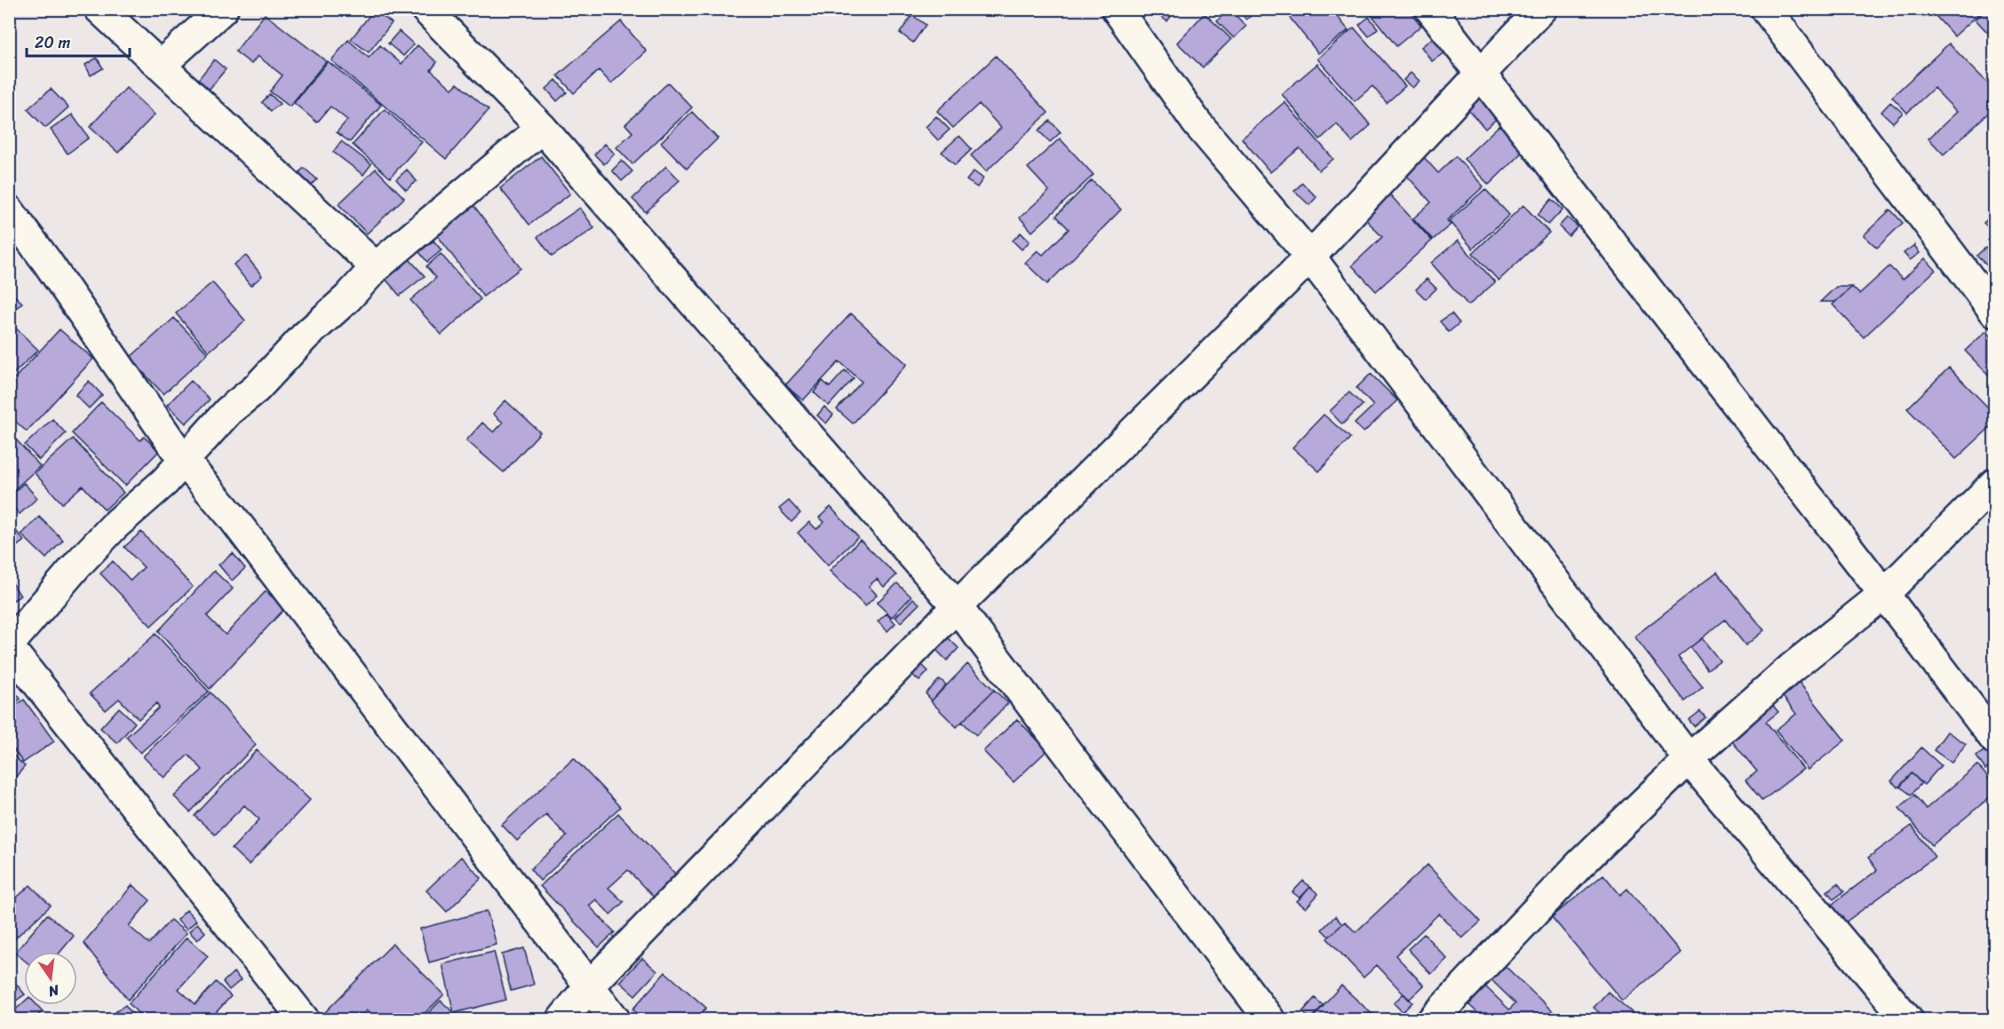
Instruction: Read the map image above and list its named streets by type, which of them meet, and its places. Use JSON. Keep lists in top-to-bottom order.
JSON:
{
  "scale_bar": "20 m",
  "north": "bottom"
}
